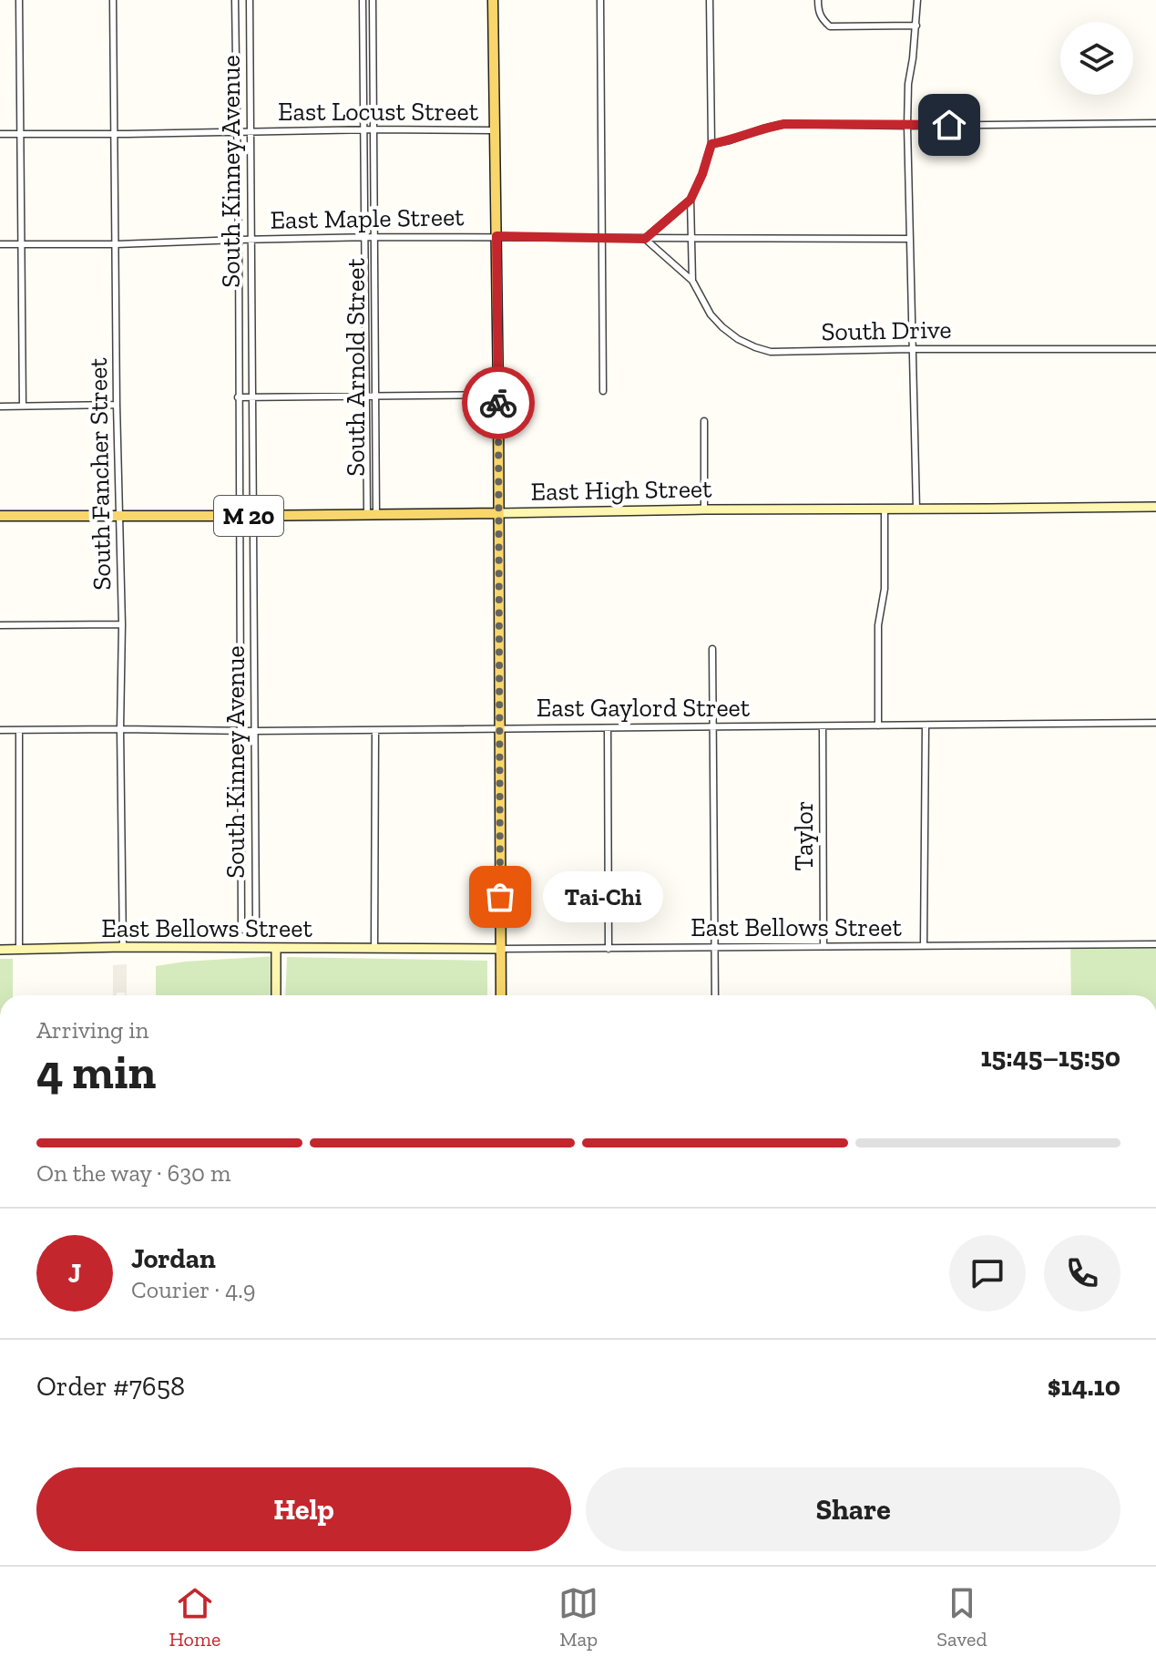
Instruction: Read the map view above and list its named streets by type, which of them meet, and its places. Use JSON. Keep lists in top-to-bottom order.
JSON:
{
  "streets": {
    "main road": ["East High Street", "M 20"],
    "street": [
      "East Locust Street",
      "South Kinney Avenue",
      "East Maple Street",
      "South Drive",
      "South Arnold Street",
      "South Fancher Street",
      "East Gaylord Street",
      "Taylor",
      "East Bellows Street"
    ]
  },
  "crossings": [
    ["East Locust Street", "South Kinney Avenue"],
    ["East Locust Street", "South Arnold Street"],
    ["East Locust Street", "South Fancher Street"],
    ["South Kinney Avenue", "East Maple Street"],
    ["South Kinney Avenue", "East High Street"],
    ["South Kinney Avenue", "East Gaylord Street"],
    ["East Maple Street", "South Drive"],
    ["East Maple Street", "South Arnold Street"],
    ["East Maple Street", "South Fancher Street"],
    ["South Arnold Street", "East High Street"],
    ["South Fancher Street", "East High Street"],
    ["South Fancher Street", "East Gaylord Street"],
    ["South Fancher Street", "East Bellows Street"],
    ["East Gaylord Street", "Taylor"],
    ["Taylor", "East Bellows Street"]
  ],
  "places": ["Tai-Chi"],
  "page": {
    "bubble": "Tai-Chi",
    "heading": ["4 min", "Arriving in", "15:45–15:50"],
    "panel": [
      "Jordan",
      "Courier · 4.9",
      "Order #7658",
      "$14.10"
    ],
    "bar": "On the way · 630 m",
    "round": "J",
    "buttons": ["Help", "Share"],
    "tabs": ["Home", "Map", "Saved"]
  }
}
